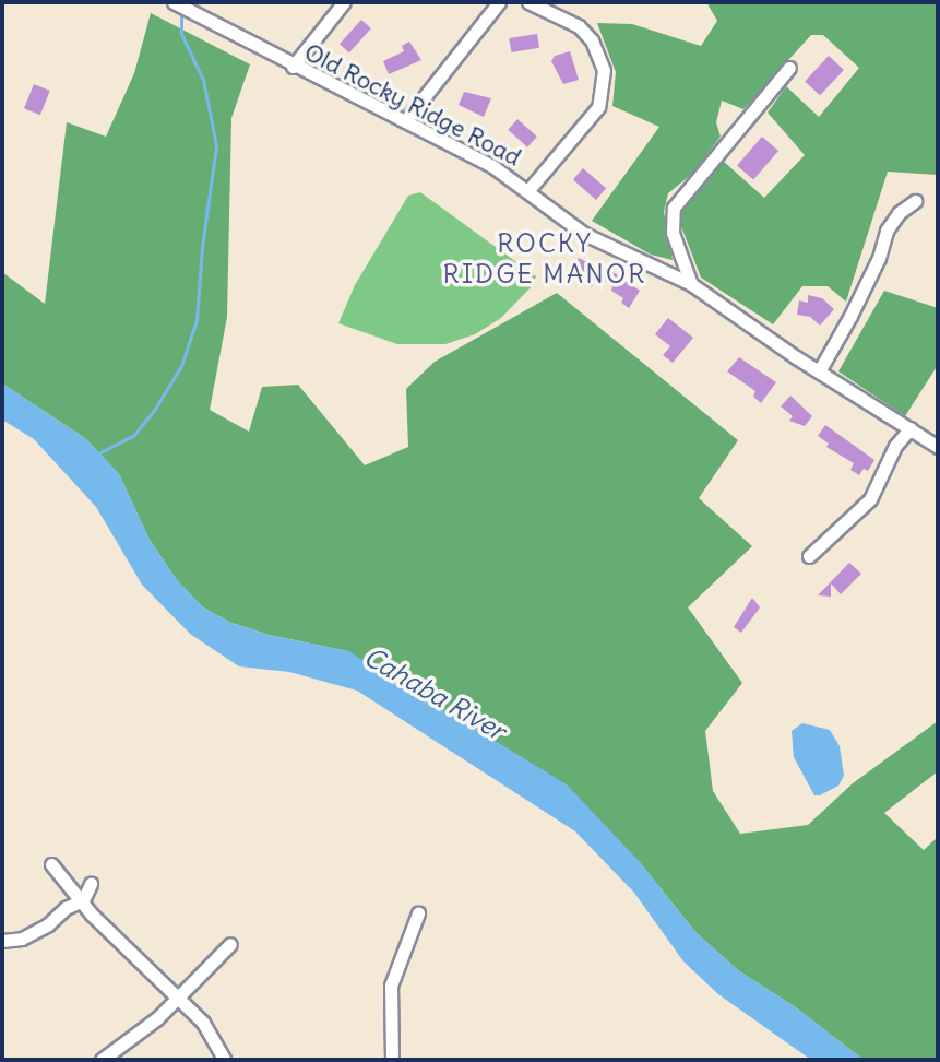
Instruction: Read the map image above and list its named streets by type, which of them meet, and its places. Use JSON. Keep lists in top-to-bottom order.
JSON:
{
  "streets": {
    "street": ["Old Rocky Ridge Road"]
  },
  "districts": ["ROCKY RIDGE MANOR"],
  "water": ["Cahaba River"]
}
